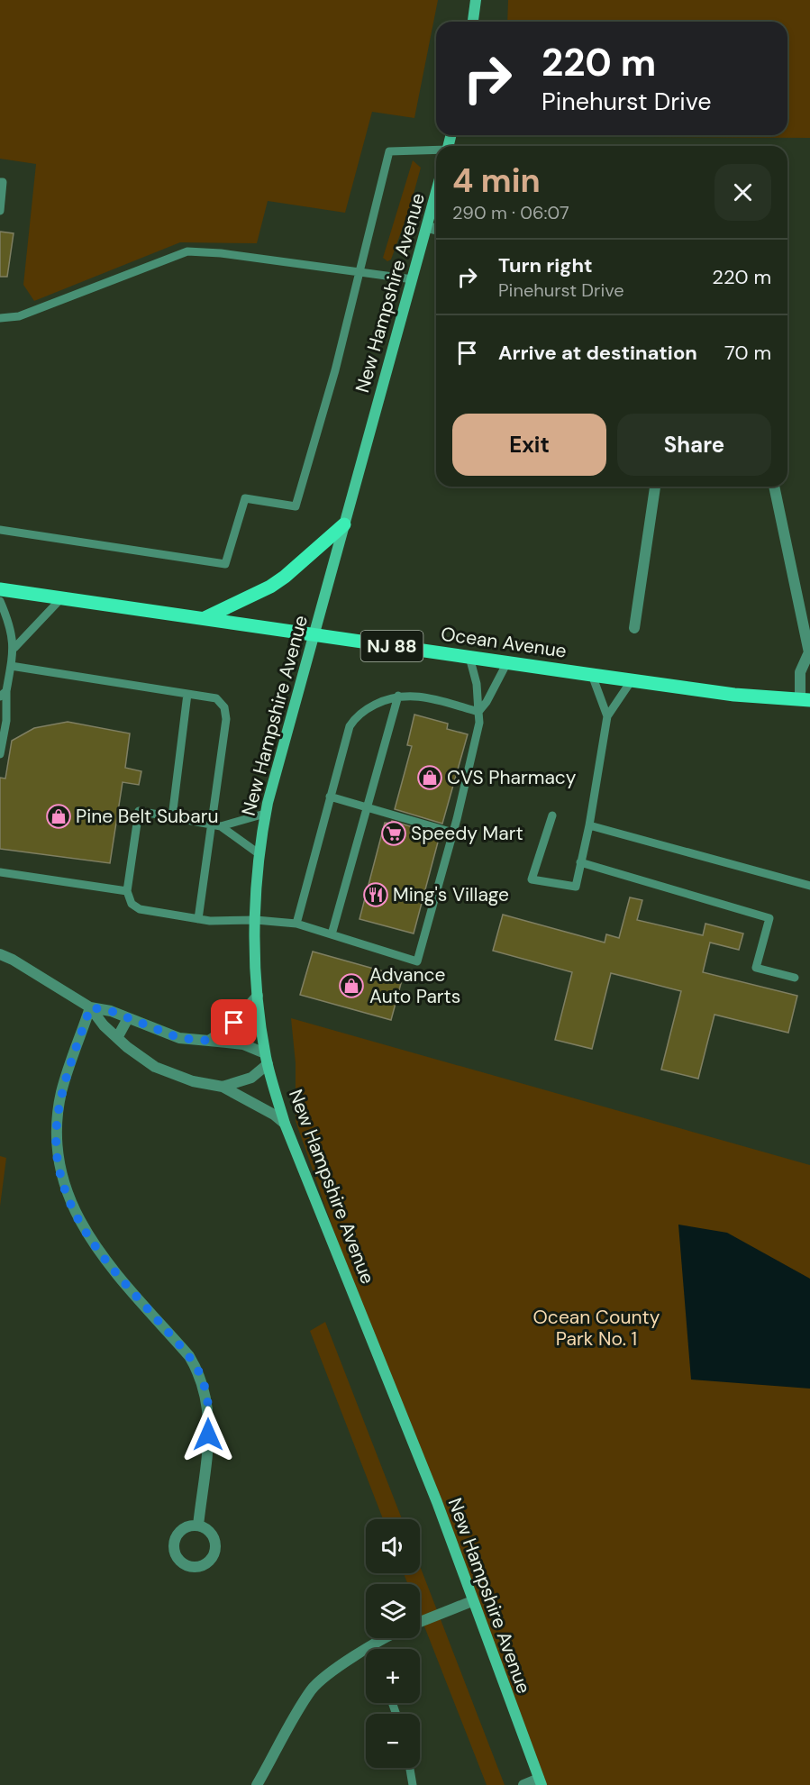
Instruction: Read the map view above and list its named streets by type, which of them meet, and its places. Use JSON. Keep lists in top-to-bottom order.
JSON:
{
  "streets": {
    "main road": ["New Hampshire Avenue", "Ocean Avenue", "NJ 88"]
  },
  "crossings": [
    ["New Hampshire Avenue", "Ocean Avenue"]
  ],
  "parks": ["Ocean County Park No. 1"],
  "places": {
    "shop": ["CVS Pharmacy", "Pine Belt Subaru", "Advance Auto Parts"],
    "supermarket": ["Speedy Mart"],
    "restaurant": ["Ming's Village"]
  },
  "page": {
    "turn": ["220 m", "Pinehurst Drive"],
    "heading": ["4 min", "290 m · 06:07"],
    "list": [
      {
        "name": "Turn right",
        "note": "Pinehurst Drive",
        "value": "220 m"
      },
      {
        "name": "Arrive at destination",
        "value": "70 m"
      }
    ],
    "buttons": ["Exit", "Share"],
    "map_buttons": ["+", "−"]
  }
}
